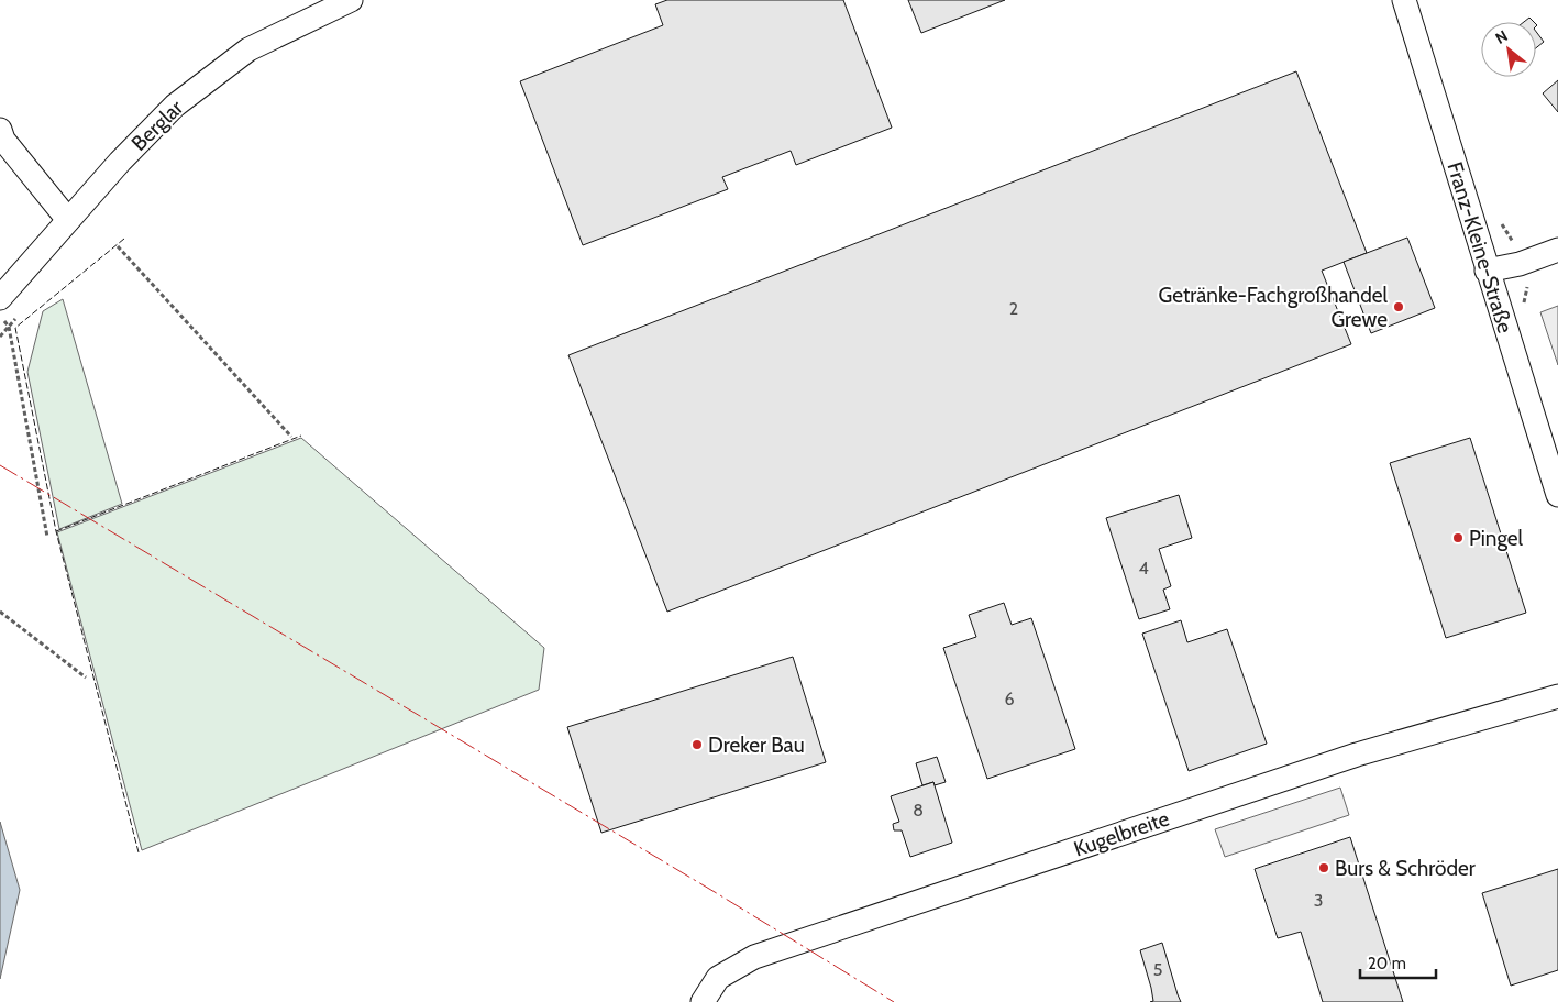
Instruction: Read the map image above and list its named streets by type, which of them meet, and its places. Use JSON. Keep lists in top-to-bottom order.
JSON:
{
  "streets": {
    "street": ["Berglar", "Franz-Kleine-Straße", "Kugelbreite"]
  },
  "places": [
    "Getränke-Fachgroßhandel Grewe",
    "Pingel",
    "Dreker Bau",
    "Burs & Schröder"
  ],
  "house_numbers": [
    "2",
    "4",
    "6",
    "8",
    "3",
    "5"
  ],
  "scale_bar": "20 m",
  "north": "top left"
}
